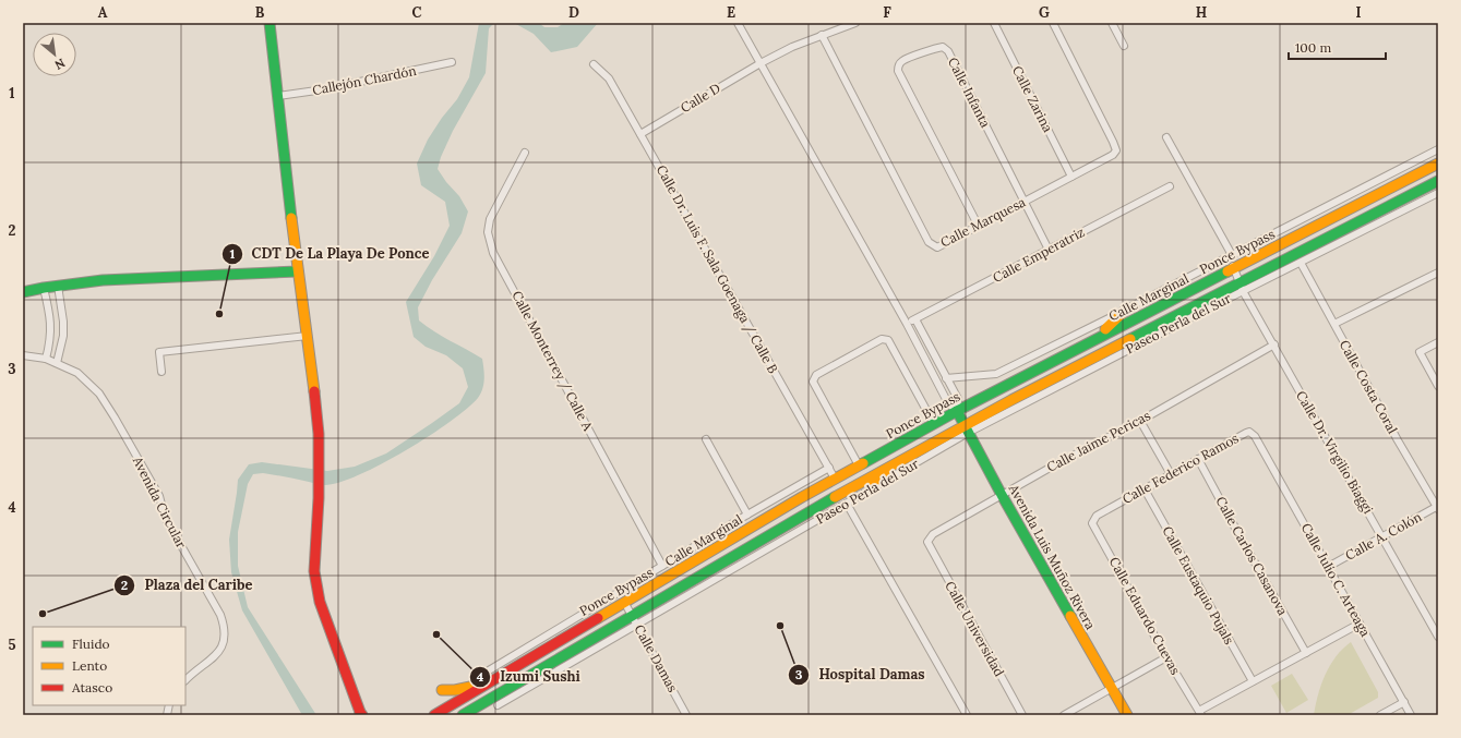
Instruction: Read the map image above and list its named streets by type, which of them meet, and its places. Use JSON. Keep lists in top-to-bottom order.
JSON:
{
  "streets": {
    "main road": ["Ponce Bypass", "Avenida Luis Muñoz Rivera"],
    "street": [
      "Callejón Chardón",
      "Calle Infanta",
      "Calle D",
      "Calle Zarina",
      "Calle Marquesa",
      "Calle Emperatriz",
      "Calle Dr. Luis F. Sala Goenaga / Calle B",
      "Calle Marginal",
      "Paseo Perla del Sur",
      "Calle Monterrey / Calle A",
      "Calle Costa Coral",
      "Calle Jaime Pericas",
      "Calle Dr. Virgilio Biaggi",
      "Calle Federico Ramos",
      "Avenida Circular",
      "Calle A. Colón",
      "Calle Carlos Casanova",
      "Calle Julio C. Arteaga",
      "Calle Eustaquio Pujals",
      "Calle Eduardo Cuevas",
      "Calle Universidad",
      "Calle Damas"
    ]
  },
  "crossings": [
    ["Calle Infanta", "Calle Marquesa"],
    ["Calle Infanta", "Calle Emperatriz"],
    ["Calle D", "Calle Marquesa"],
    ["Calle D", "Calle Dr. Luis F. Sala Goenaga / Calle B"],
    ["Calle Zarina", "Calle Marquesa"],
    ["Ponce Bypass", "Calle Dr. Luis F. Sala Goenaga / Calle B"],
    ["Ponce Bypass", "Paseo Perla del Sur"],
    ["Ponce Bypass", "Calle Dr. Virgilio Biaggi"],
    ["Ponce Bypass", "Avenida Luis Muñoz Rivera"],
    ["Ponce Bypass", "Calle Damas"],
    ["Calle Dr. Luis F. Sala Goenaga / Calle B", "Calle Marginal"],
    ["Calle Marginal", "Calle Monterrey / Calle A"],
    ["Calle Marginal", "Calle Dr. Virgilio Biaggi"],
    ["Paseo Perla del Sur", "Avenida Luis Muñoz Rivera"],
    ["Paseo Perla del Sur", "Calle Damas"],
    ["Calle Costa Coral", "Calle A. Colón"],
    ["Calle Jaime Pericas", "Calle Dr. Virgilio Biaggi"],
    ["Calle Jaime Pericas", "Avenida Luis Muñoz Rivera"],
    ["Calle Jaime Pericas", "Calle Universidad"],
    ["Calle Dr. Virgilio Biaggi", "Calle A. Colón"],
    ["Calle Federico Ramos", "Calle Carlos Casanova"],
    ["Calle Federico Ramos", "Calle Julio C. Arteaga"],
    ["Calle Federico Ramos", "Calle Eustaquio Pujals"],
    ["Calle Federico Ramos", "Calle Eduardo Cuevas"],
    ["Calle A. Colón", "Calle Julio C. Arteaga"]
  ],
  "places": [
    "CDT De La Playa De Ponce",
    "Plaza del Caribe",
    "Hospital Damas",
    "Izumi Sushi"
  ],
  "legend": ["Fluido", "Lento", "Atasco"],
  "scale_bar": "100 m",
  "north": "bottom right",
  "grid": {
    "columns": [
      "A",
      "B",
      "C",
      "D",
      "E",
      "F",
      "G",
      "H",
      "I"
    ],
    "rows": [
      "1",
      "2",
      "3",
      "4",
      "5"
    ]
  }
}
